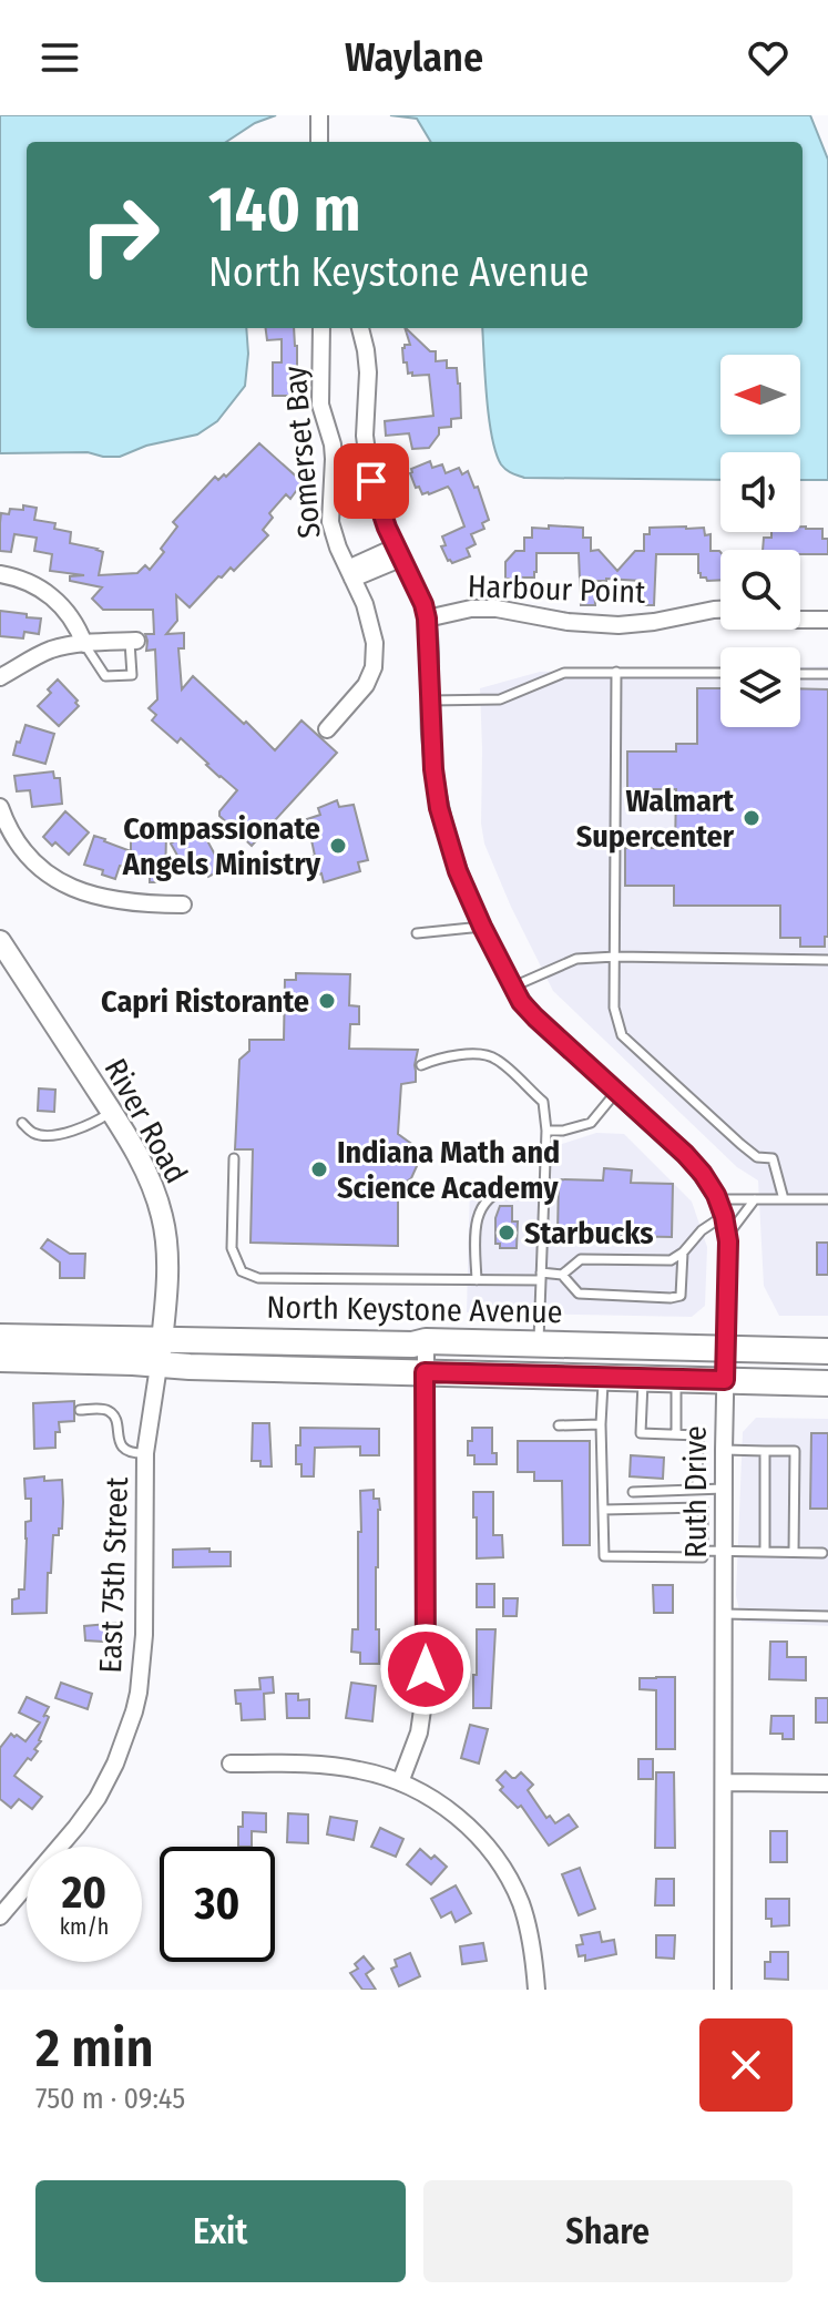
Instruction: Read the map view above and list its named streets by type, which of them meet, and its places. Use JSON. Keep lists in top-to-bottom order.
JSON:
{
  "streets": {
    "main road": ["North Keystone Avenue"],
    "street": [
      "Somerset Bay",
      "Harbour Point",
      "River Road",
      "Ruth Drive",
      "East 75th Street"
    ]
  },
  "crossings": [
    ["Somerset Bay", "Harbour Point"],
    ["Somerset Bay", "Ruth Drive"],
    ["Harbour Point", "Ruth Drive"],
    ["River Road", "North Keystone Avenue"],
    ["River Road", "East 75th Street"],
    ["North Keystone Avenue", "Ruth Drive"],
    ["North Keystone Avenue", "East 75th Street"]
  ],
  "places": [
    "Walmart Supercenter",
    "Compassionate Angels Ministry",
    "Capri Ristorante",
    "Indiana Math and Science Academy",
    "Starbucks"
  ],
  "north": "left",
  "page": {
    "header": "Waylane",
    "turn": ["140 m", "North Keystone Avenue"],
    "speed": "20 km/h",
    "limit": "30",
    "heading": ["2 min", "750 m · 09:45"],
    "buttons": ["Exit", "Share"]
  }
}
